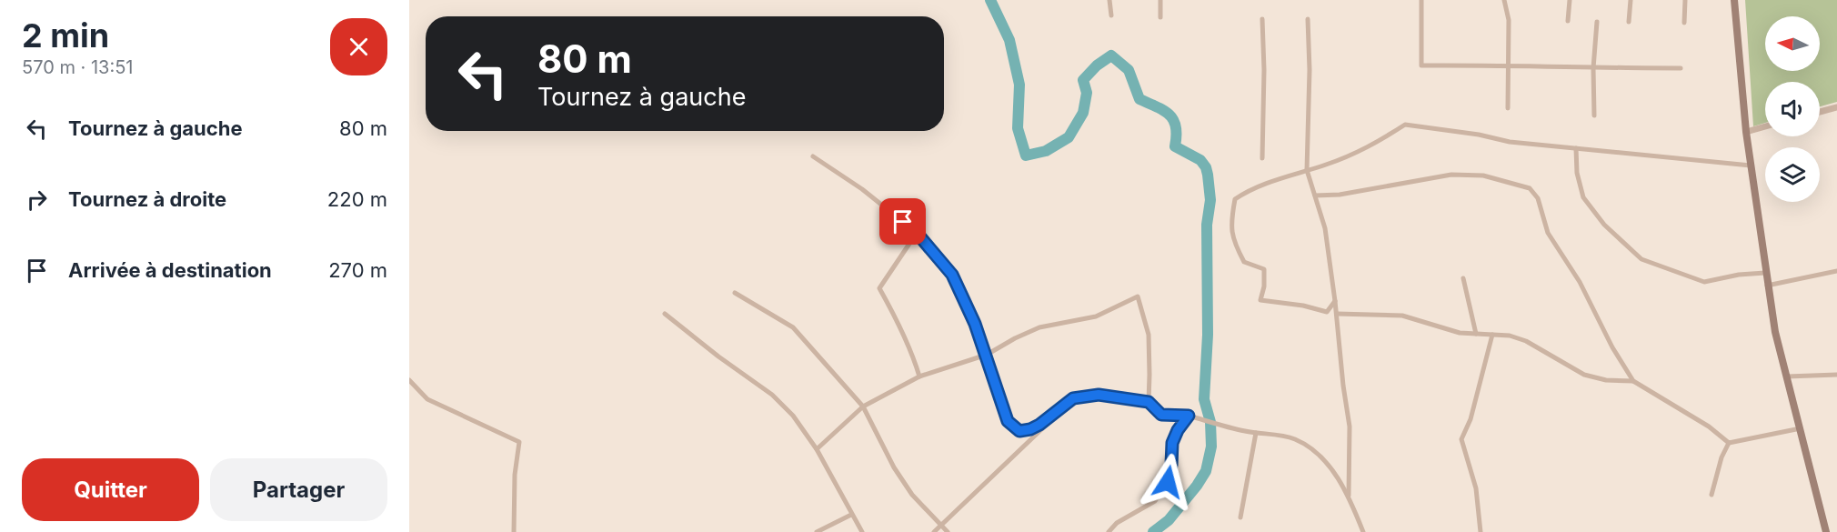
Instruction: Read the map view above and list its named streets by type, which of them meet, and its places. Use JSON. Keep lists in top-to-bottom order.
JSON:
{
  "north": "left",
  "page": {
    "heading": ["2 min", "570 m · 13:51"],
    "turn": ["80 m", "Tournez à gauche"],
    "list": [
      {
        "name": "Tournez à gauche",
        "value": "80 m"
      },
      {
        "name": "Tournez à droite",
        "value": "220 m"
      },
      {
        "name": "Arrivée à destination",
        "value": "270 m"
      }
    ],
    "buttons": ["Quitter", "Partager"]
  }
}
